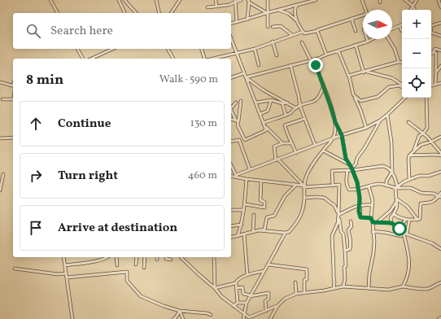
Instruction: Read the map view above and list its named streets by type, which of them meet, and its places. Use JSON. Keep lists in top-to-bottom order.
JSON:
{
  "north": "right",
  "page": {
    "map_buttons": ["+", "−"],
    "search": "Search here",
    "heading": ["8 min", "Walk · 590 m"],
    "list": [
      ["Continue", "130 m"],
      ["Turn right", "460 m"],
      "Arrive at destination"
    ]
  }
}
